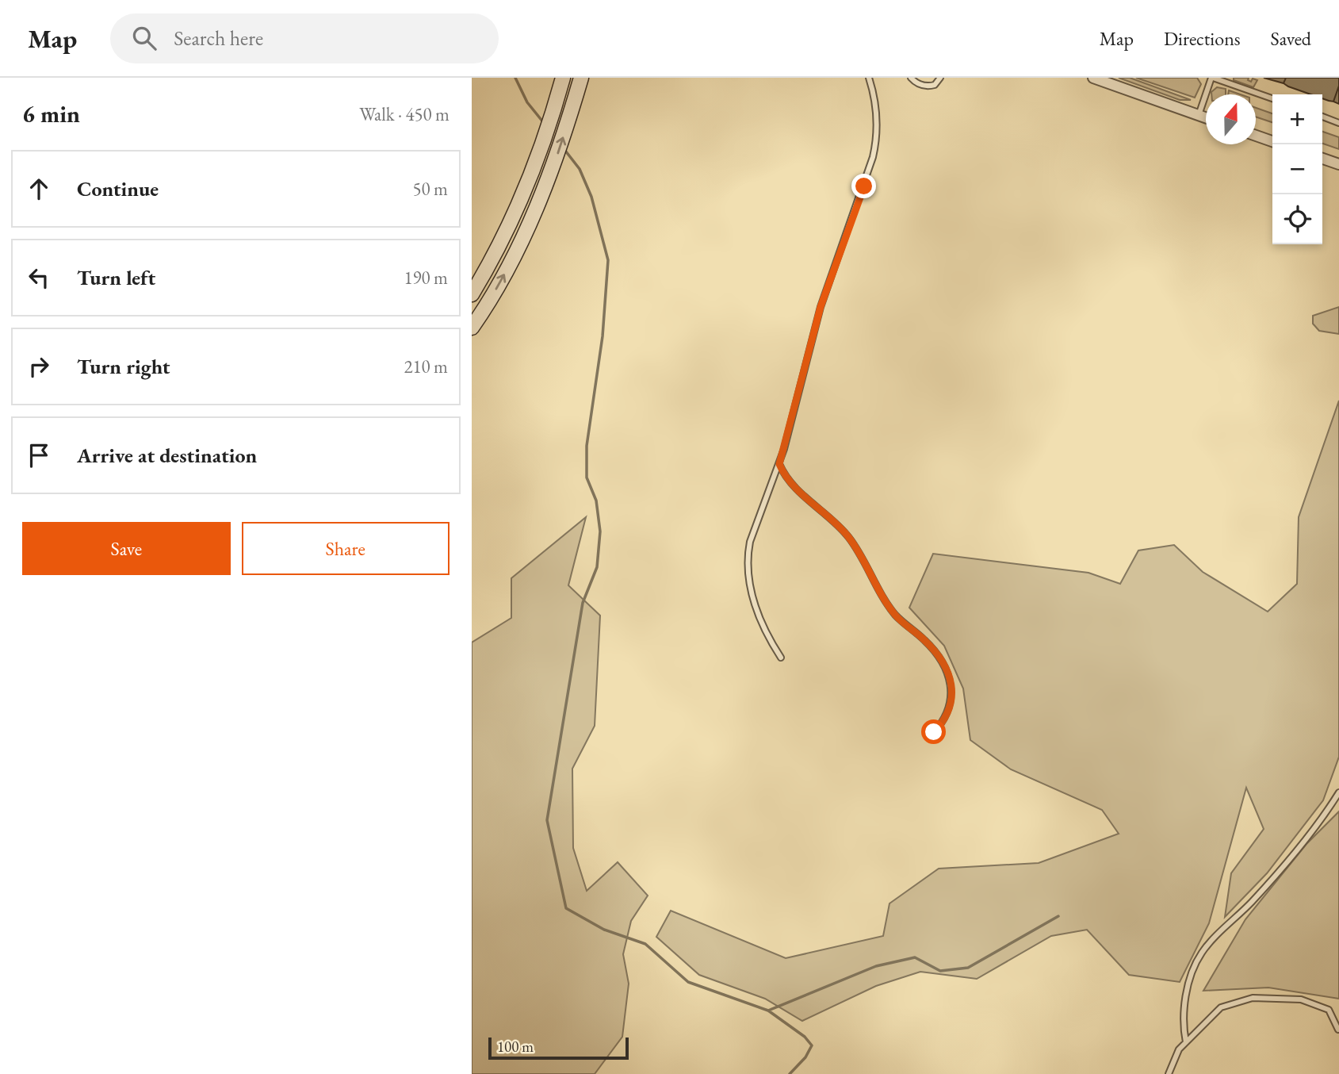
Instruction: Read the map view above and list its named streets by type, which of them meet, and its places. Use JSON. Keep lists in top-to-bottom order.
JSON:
{
  "scale_bar": "100 m",
  "north": "top",
  "page": {
    "header": "Map",
    "search": "Search here",
    "nav": ["Map", "Directions", "Saved"],
    "heading": ["6 min", "Walk · 450 m"],
    "map_buttons": ["+", "−"],
    "list": [
      ["Continue", "50 m"],
      ["Turn left", "190 m"],
      ["Turn right", "210 m"],
      "Arrive at destination"
    ],
    "buttons": ["Save", "Share"],
    "scale": "100 m"
  }
}
